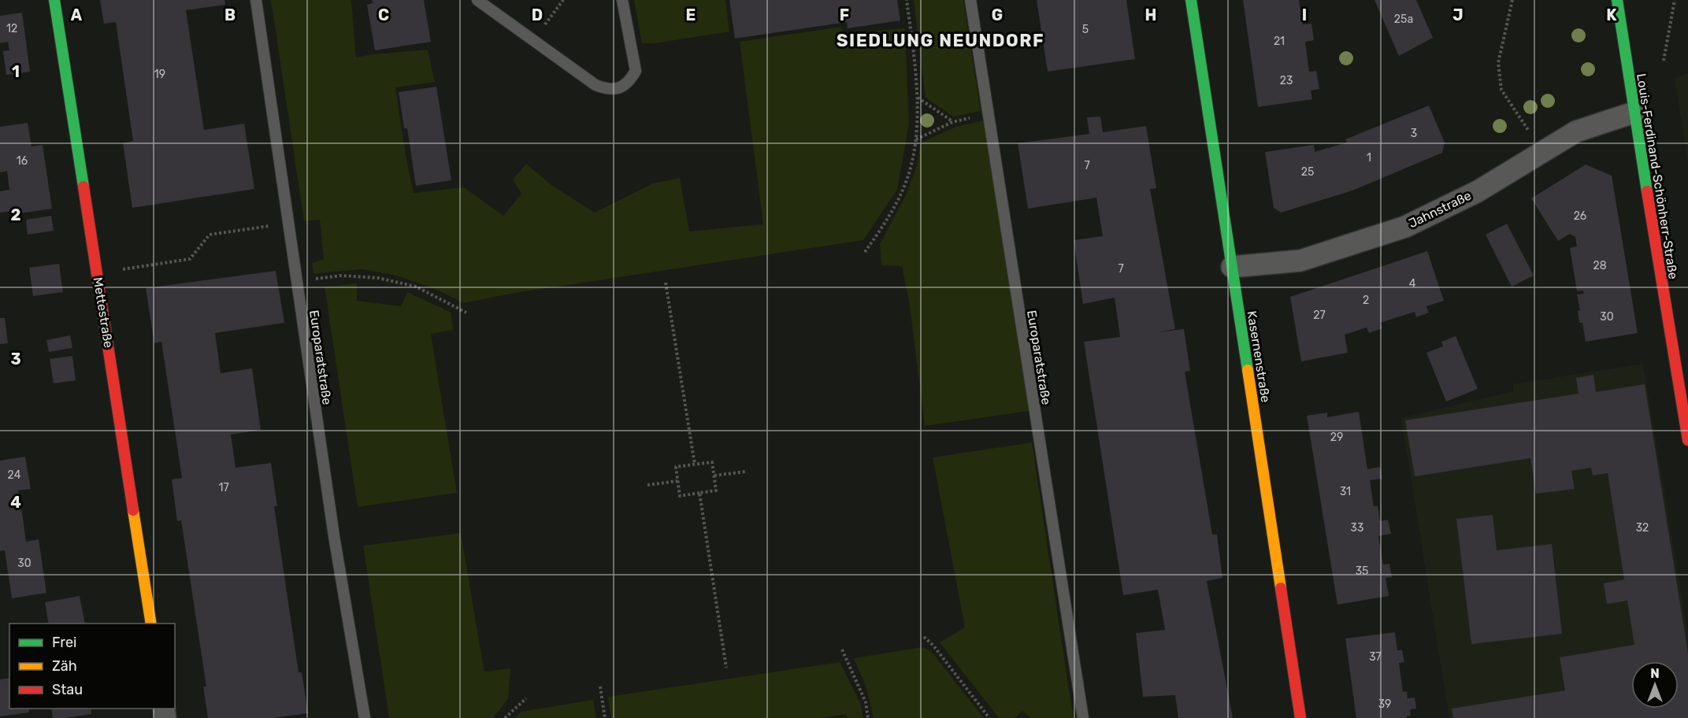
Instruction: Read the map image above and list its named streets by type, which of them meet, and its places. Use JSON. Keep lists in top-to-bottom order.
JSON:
{
  "streets": {
    "street": [
      "Louis-Ferdinand-Schönherr-Straße",
      "Jahnstraße",
      "Mettestraße",
      "Kasernenstraße"
    ],
    "lane": ["Europaratstraße"]
  },
  "crossings": [
    ["Louis-Ferdinand-Schönherr-Straße", "Jahnstraße"],
    ["Jahnstraße", "Kasernenstraße"]
  ],
  "districts": ["SIEDLUNG NEUNDORF"],
  "house_numbers": [
    "25a",
    "12",
    "5",
    "21",
    "19",
    "23",
    "3",
    "1",
    "16",
    "7",
    "25",
    "26",
    "28",
    "7",
    "4",
    "2",
    "27",
    "30",
    "29",
    "24",
    "17",
    "31",
    "33",
    "32",
    "30",
    "35",
    "37",
    "39"
  ],
  "legend": ["Frei", "Zäh", "Stau"],
  "north": "top",
  "grid": {
    "columns": [
      "A",
      "B",
      "C",
      "D",
      "E",
      "F",
      "G",
      "H",
      "I",
      "J",
      "K"
    ],
    "rows": [
      "1",
      "2",
      "3",
      "4"
    ]
  }
}
